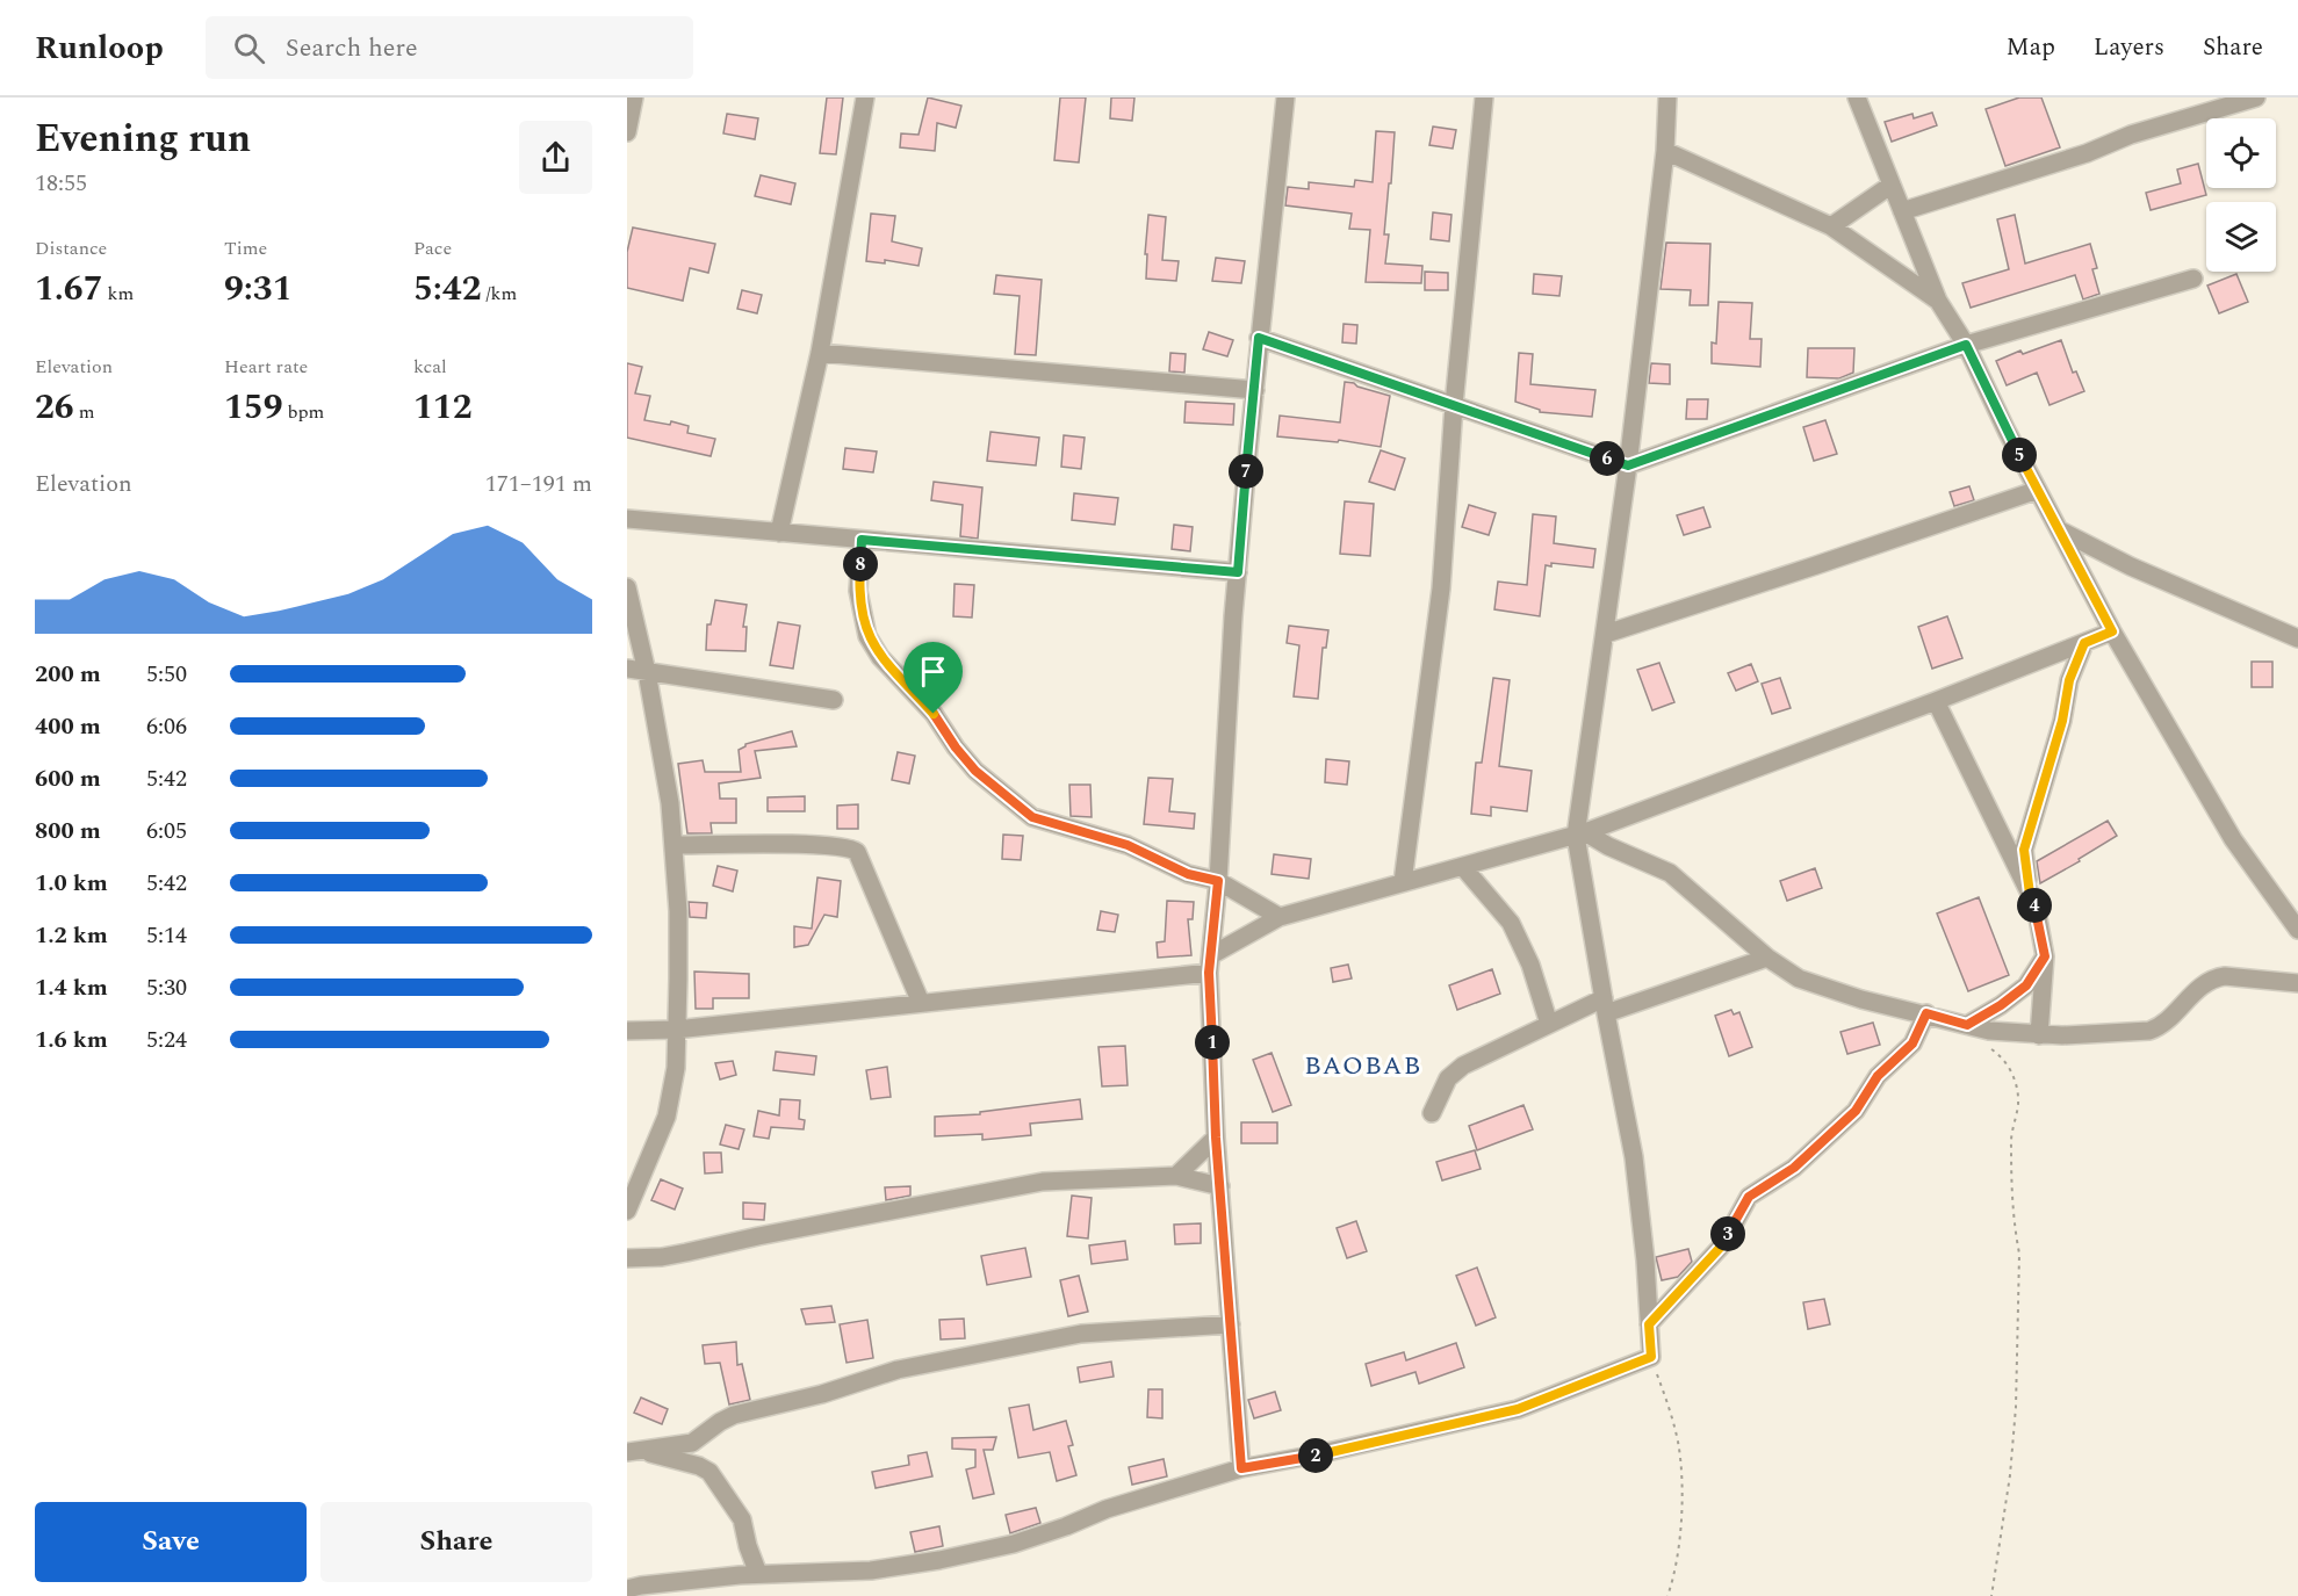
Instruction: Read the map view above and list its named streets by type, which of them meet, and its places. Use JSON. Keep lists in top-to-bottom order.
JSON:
{
  "districts": ["BAOBAB"],
  "page": {
    "header": "Runloop",
    "search": "Search here",
    "nav": ["Map", "Layers", "Share"],
    "heading": ["Evening run", "18:55"],
    "stats": [
      ["Distance", "1.67 km"],
      ["Time", "9:31"],
      ["Pace", "5:42 /km"],
      ["Elevation", "26 m"],
      ["Heart rate", "159 bpm"],
      ["kcal", "112"]
    ],
    "pins": [
      "5",
      "6",
      "7",
      "8",
      "4",
      "1",
      "3",
      "2"
    ],
    "chart": ["Elevation", "171–191 m"],
    "list": [
      {
        "name": "200 m",
        "note": "5:50"
      },
      {
        "name": "400 m",
        "note": "6:06"
      },
      {
        "name": "600 m",
        "note": "5:42"
      },
      {
        "name": "800 m",
        "note": "6:05"
      },
      {
        "name": "1.0 km",
        "note": "5:42"
      },
      {
        "name": "1.2 km",
        "note": "5:14"
      },
      {
        "name": "1.4 km",
        "note": "5:30"
      },
      {
        "name": "1.6 km",
        "note": "5:24"
      }
    ],
    "buttons": ["Save", "Share"]
  }
}
